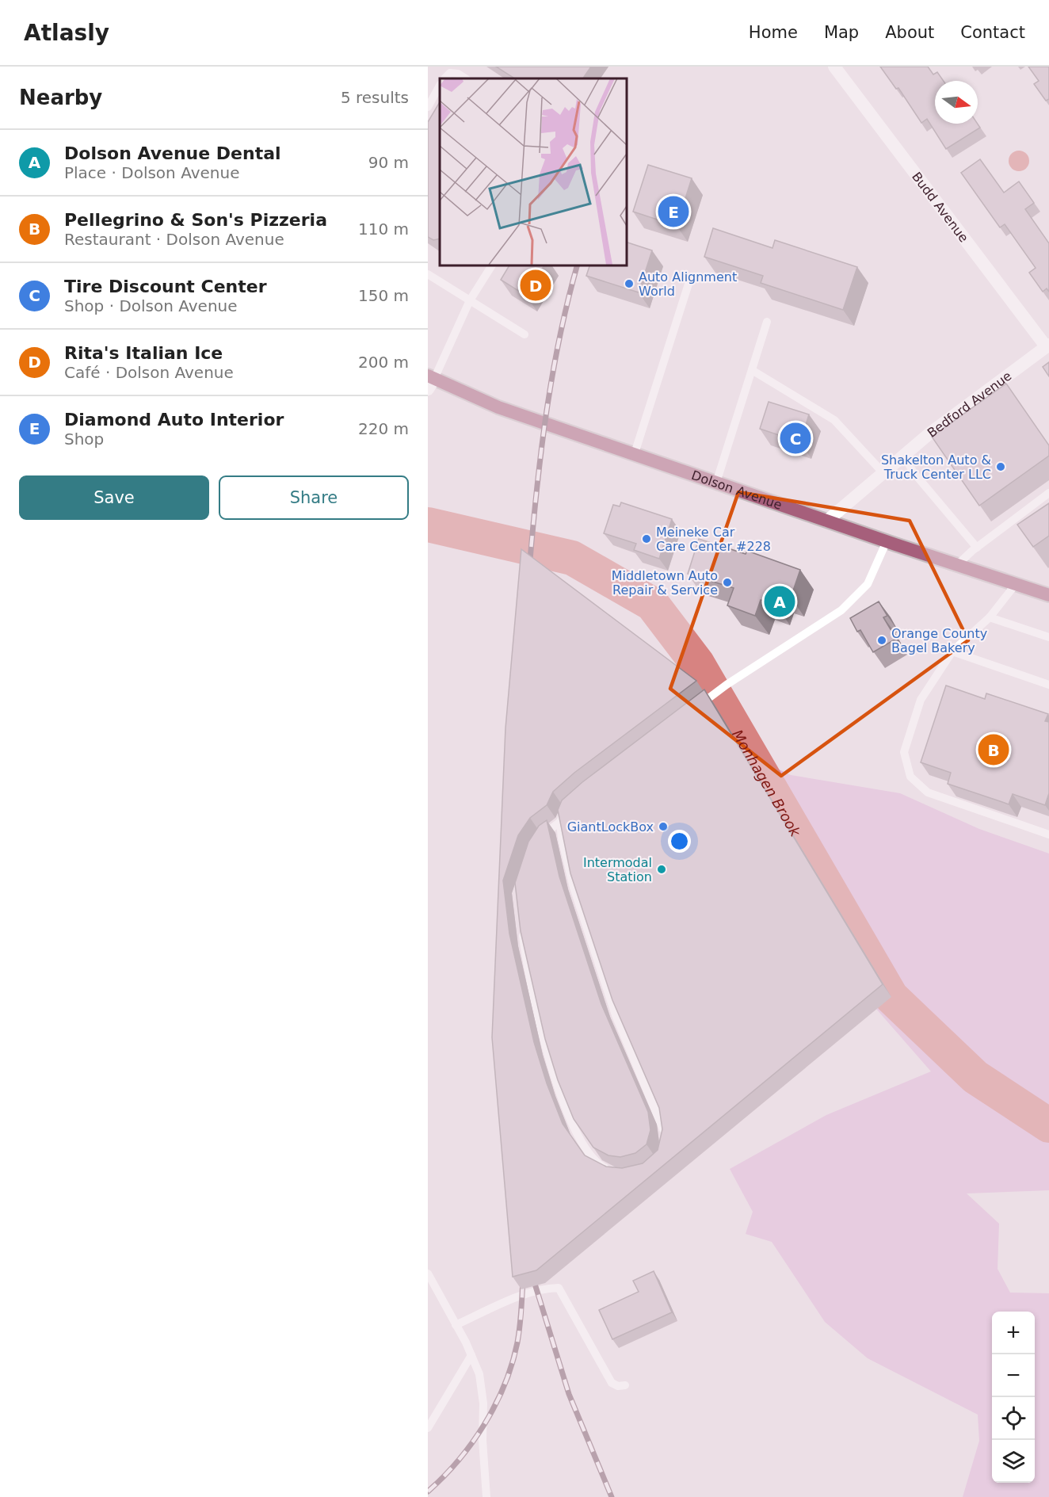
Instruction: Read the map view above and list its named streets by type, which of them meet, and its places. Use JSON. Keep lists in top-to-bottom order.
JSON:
{
  "streets": {
    "main road": ["Dolson Avenue"],
    "street": ["Budd Avenue", "Bedford Avenue"]
  },
  "crossings": [
    ["Budd Avenue", "Bedford Avenue"],
    ["Bedford Avenue", "Dolson Avenue"]
  ],
  "water": ["Monhagen Brook"],
  "places": [
    "Auto Alignment World",
    "Shakelton Auto & Truck Center LLC",
    "Meineke Car Care Center #228",
    "Middletown Auto Repair & Service",
    "Orange County Bagel Bakery",
    "GiantLockBox",
    "Intermodal Station"
  ],
  "north": "right",
  "page": {
    "header": "Atlasly",
    "nav": [
      "Home",
      "Map",
      "About",
      "Contact"
    ],
    "heading": ["Nearby", "5 results"],
    "list": [
      {
        "mark": "A",
        "name": "Dolson Avenue Dental",
        "note": "Place · Dolson Avenue",
        "value": "90 m"
      },
      {
        "mark": "B",
        "name": "Pellegrino & Son's Pizzeria",
        "note": "Restaurant · Dolson Avenue",
        "value": "110 m"
      },
      {
        "mark": "C",
        "name": "Tire Discount Center",
        "note": "Shop · Dolson Avenue",
        "value": "150 m"
      },
      {
        "mark": "D",
        "name": "Rita's Italian Ice",
        "note": "Café · Dolson Avenue",
        "value": "200 m"
      },
      {
        "mark": "E",
        "name": "Diamond Auto Interior",
        "note": "Shop",
        "value": "220 m"
      }
    ],
    "pins": [
      "E",
      "D",
      "C",
      "A",
      "B"
    ],
    "buttons": ["Save", "Share"],
    "map_buttons": ["+", "−"]
  }
}
